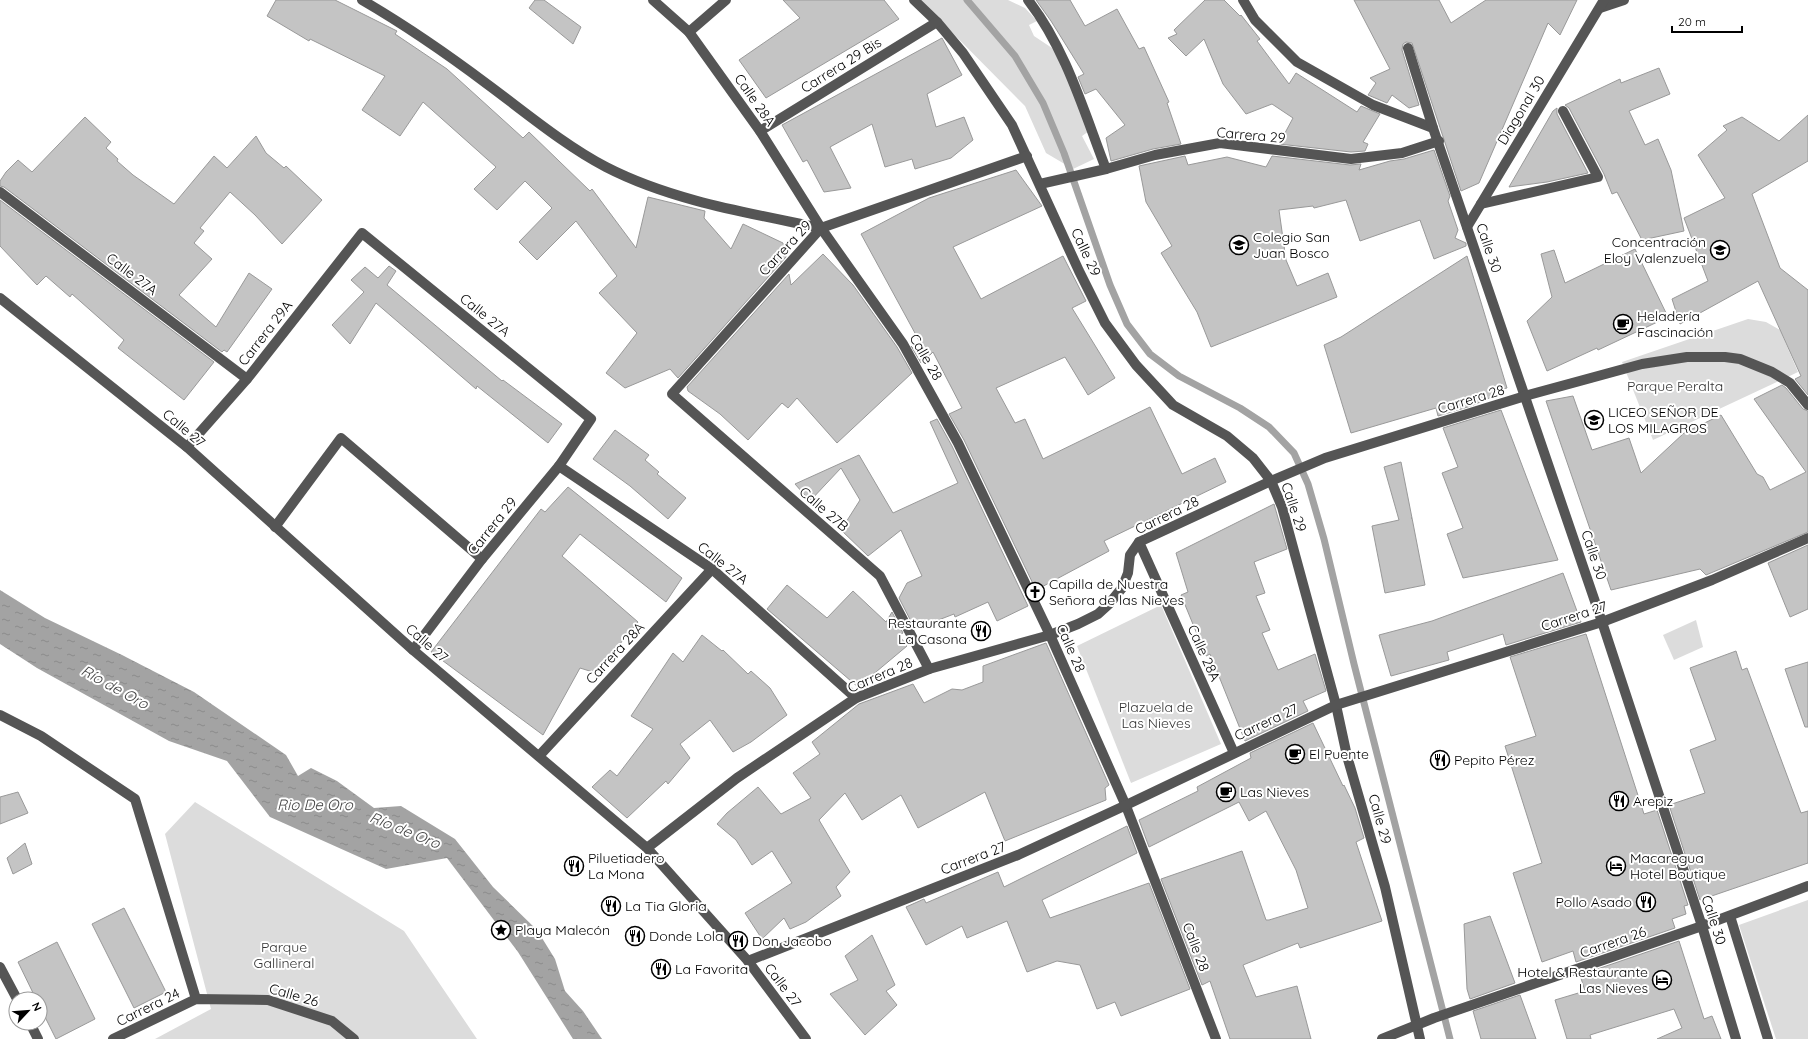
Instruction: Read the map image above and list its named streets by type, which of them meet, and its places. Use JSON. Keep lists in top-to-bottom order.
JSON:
{
  "streets": {
    "street": [
      "Carrera 29 Bis",
      "Calle 28A",
      "Diagonal 30",
      "Carrera 29",
      "Calle 30",
      "Calle 29",
      "Calle 27A",
      "Carrera 29A",
      "Calle 28",
      "Carrera 28",
      "Calle 27",
      "Calle 27B",
      "Carrera 27",
      "Carrera 28A",
      "Carrera 26",
      "Calle 26",
      "Carrera 24"
    ]
  },
  "crossings": [
    ["Carrera 29 Bis", "Calle 28A"],
    ["Carrera 29 Bis", "Calle 29"],
    ["Calle 28A", "Carrera 29"],
    ["Calle 28A", "Calle 28"],
    ["Calle 28A", "Carrera 28"],
    ["Calle 28A", "Carrera 27"],
    ["Diagonal 30", "Calle 30"],
    ["Carrera 29", "Calle 30"],
    ["Carrera 29", "Calle 29"],
    ["Carrera 29", "Calle 27A"],
    ["Carrera 29", "Calle 28"],
    ["Carrera 29", "Calle 27"],
    ["Carrera 29", "Calle 27B"],
    ["Calle 30", "Carrera 28"],
    ["Calle 30", "Carrera 27"],
    ["Calle 30", "Carrera 26"],
    ["Calle 29", "Carrera 28"],
    ["Calle 29", "Carrera 27"],
    ["Calle 29", "Carrera 26"],
    ["Calle 27A", "Carrera 29A"],
    ["Calle 27A", "Carrera 28"],
    ["Calle 27A", "Carrera 28A"],
    ["Carrera 29A", "Calle 27"],
    ["Calle 28", "Carrera 28"],
    ["Calle 28", "Carrera 27"],
    ["Carrera 28", "Calle 27"],
    ["Carrera 28", "Calle 27B"],
    ["Calle 27", "Carrera 27"],
    ["Calle 27", "Carrera 28A"],
    ["Calle 26", "Carrera 24"]
  ],
  "water": ["Río de Oro", "Rio De Oro"],
  "parks": ["Parque Peralta", "Plazuela de Las Nieves", "Parque Gallineral"],
  "places": {
    "school or university": ["Colegio San Juan Bosco", "Concentración Eloy Valenzuela", "LICEO SEÑOR DE LOS MILAGROS"],
    "cafe": ["Heladería Fascinación", "El Puente", "Las Nieves"],
    "church": ["Capilla de Nuestra Señora de las Nieves"],
    "restaurant": [
      "Restaurante La Casona",
      "Pepito Pérez",
      "Arepiz",
      "Piluetiadero La Mona",
      "Pollo Asado",
      "La Tia Gloria",
      "Donde Lola",
      "Don Jacobo",
      "La Favorita"
    ],
    "hotel": ["Macaregua Hotel Boutique", "Hotel & Restaurante Las Nieves"],
    "place": ["Playa Malecón"]
  },
  "scale_bar": "20 m",
  "north": "top right"
}
